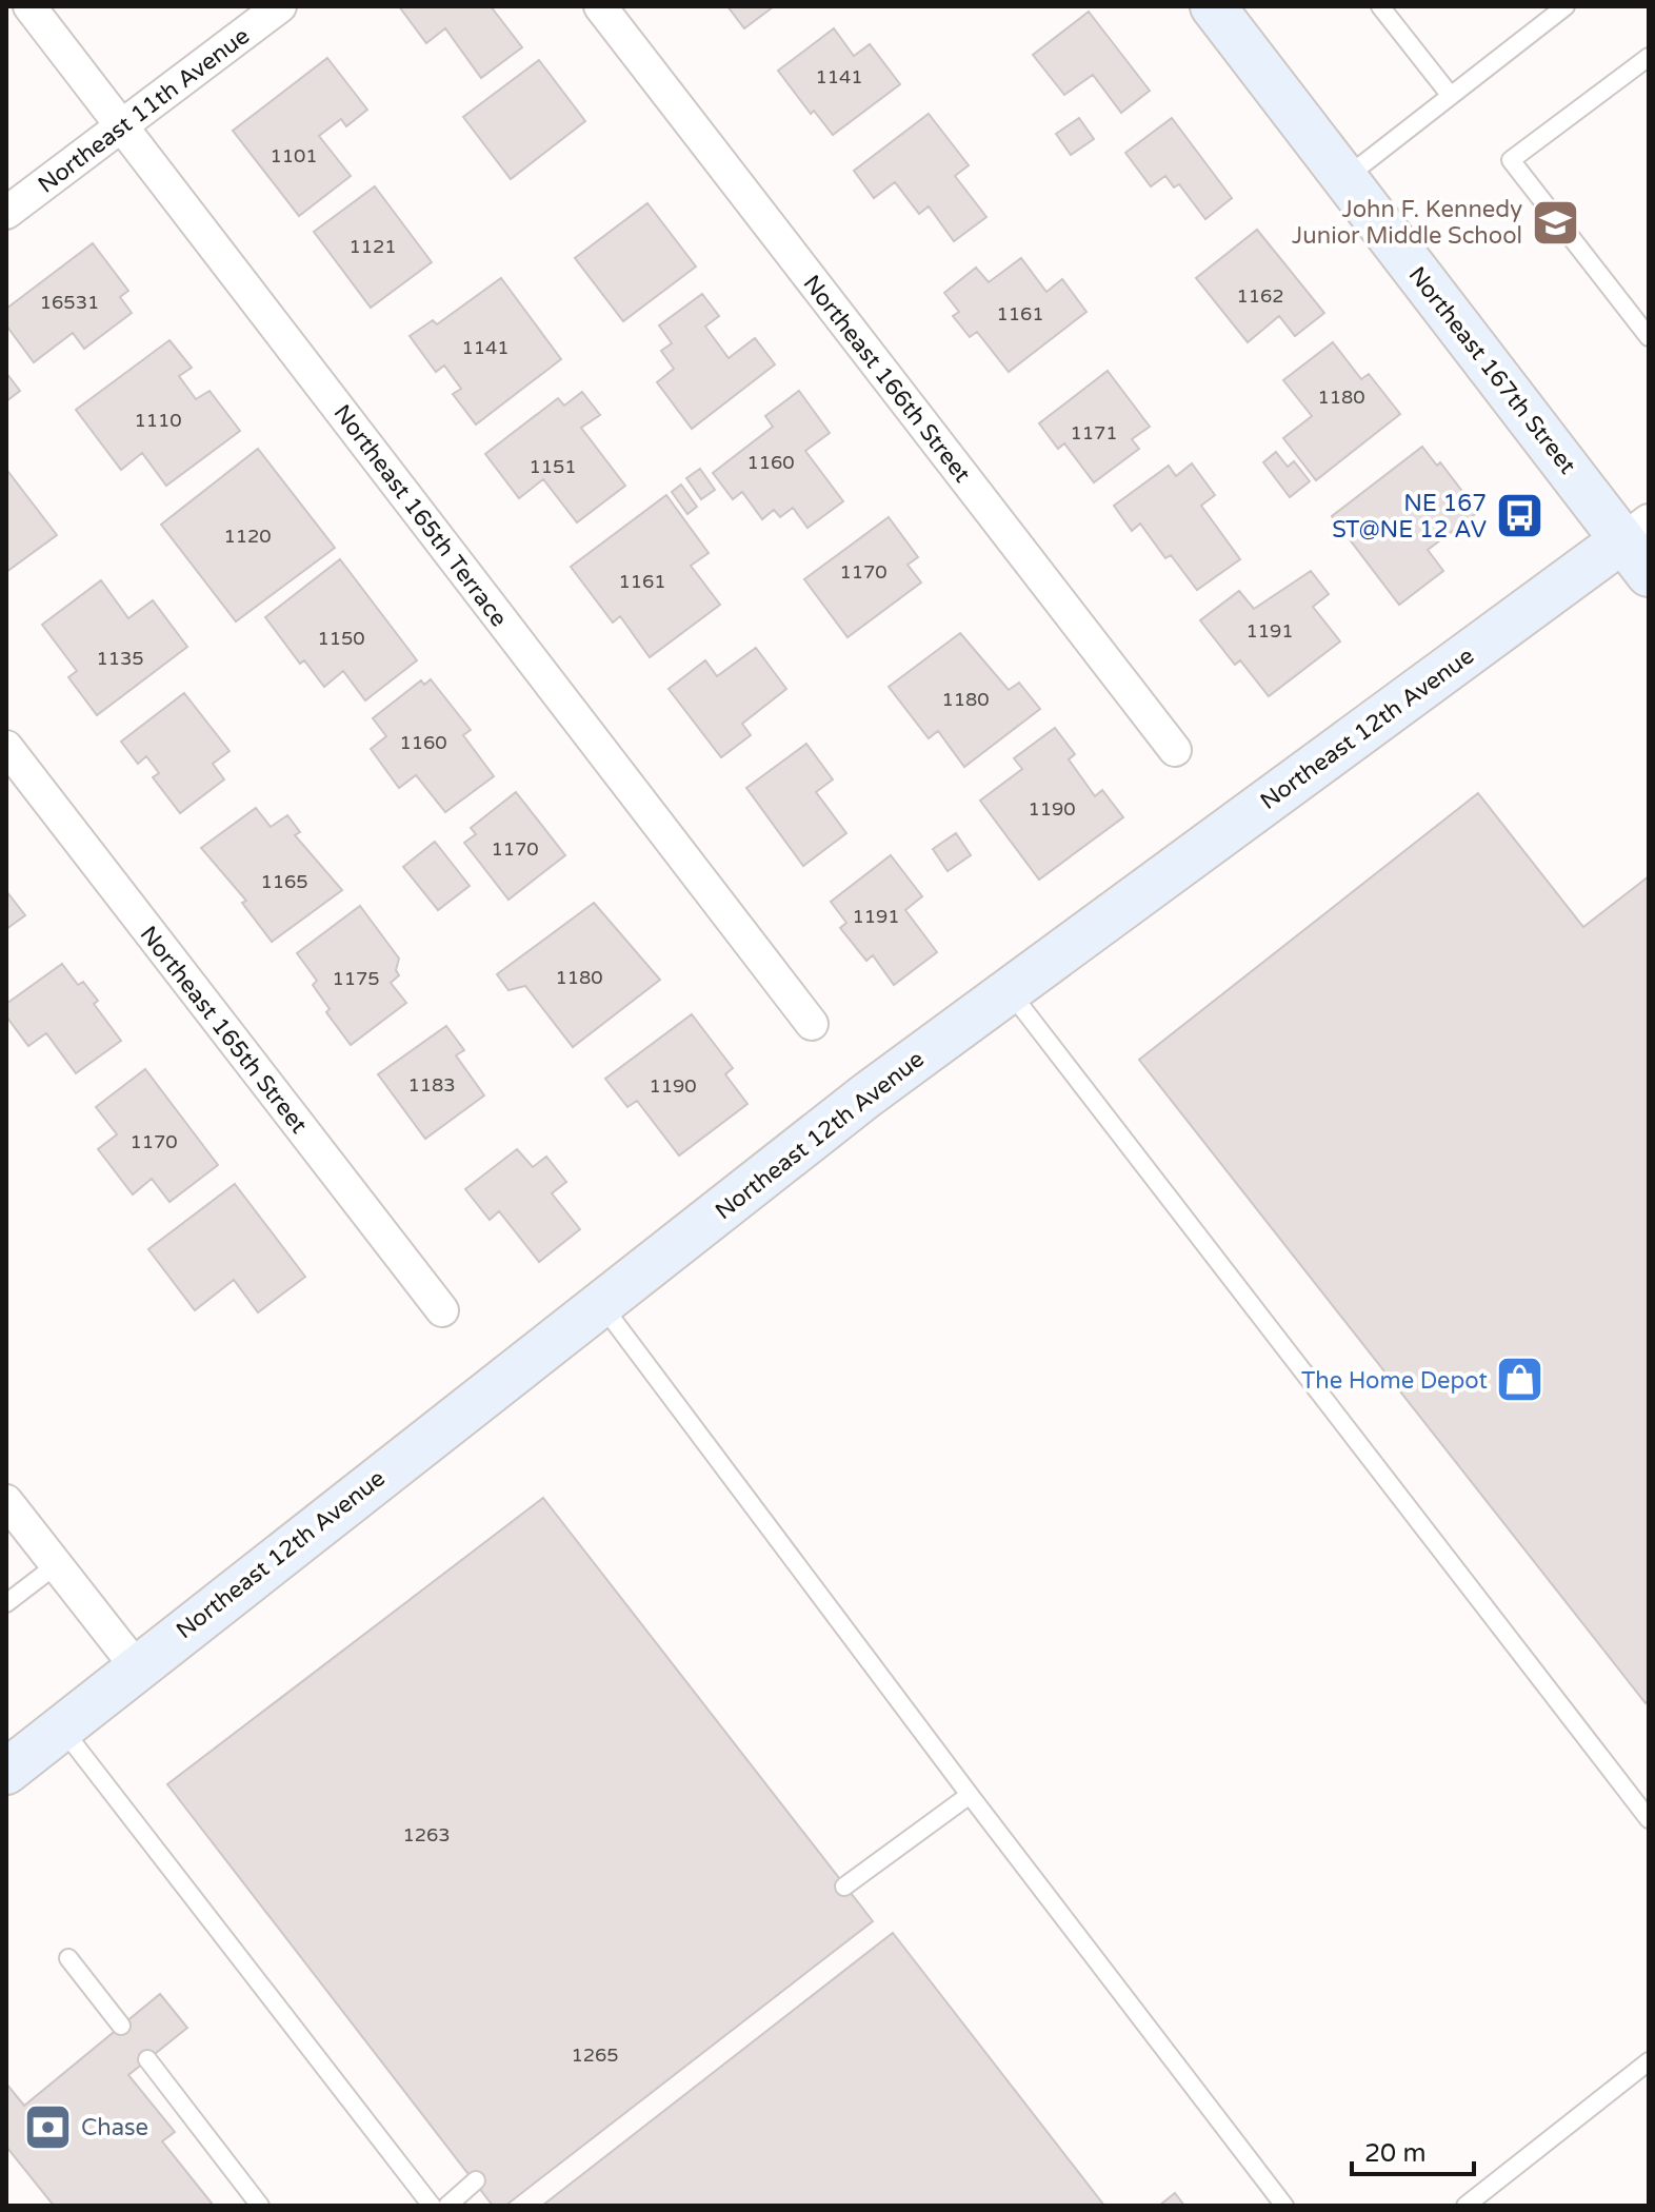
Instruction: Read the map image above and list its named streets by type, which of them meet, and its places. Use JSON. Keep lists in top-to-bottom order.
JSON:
{
  "streets": {
    "street": [
      "Northeast 11th Avenue",
      "Northeast 167th Street",
      "Northeast 166th Street",
      "Northeast 165th Terrace",
      "Northeast 12th Avenue",
      "Northeast 165th Street"
    ]
  },
  "crossings": [
    ["Northeast 11th Avenue", "Northeast 165th Terrace"],
    ["Northeast 167th Street", "Northeast 12th Avenue"]
  ],
  "places": {
    "school or university": ["John F. Kennedy Junior Middle School"],
    "bus stop": ["NE 167 ST@NE 12 AV"],
    "shop": ["The Home Depot"],
    "bank": ["Chase"]
  },
  "house_numbers": [
    "1141",
    "1101",
    "1121",
    "1162",
    "16531",
    "1161",
    "1141",
    "1180",
    "1110",
    "1171",
    "1160",
    "1151",
    "1120",
    "1170",
    "1161",
    "1191",
    "1150",
    "1135",
    "1180",
    "1160",
    "1190",
    "1170",
    "1165",
    "1191",
    "1180",
    "1175",
    "1183",
    "1190",
    "1170",
    "1263",
    "1265"
  ],
  "scale_bar": "20 m"
}
